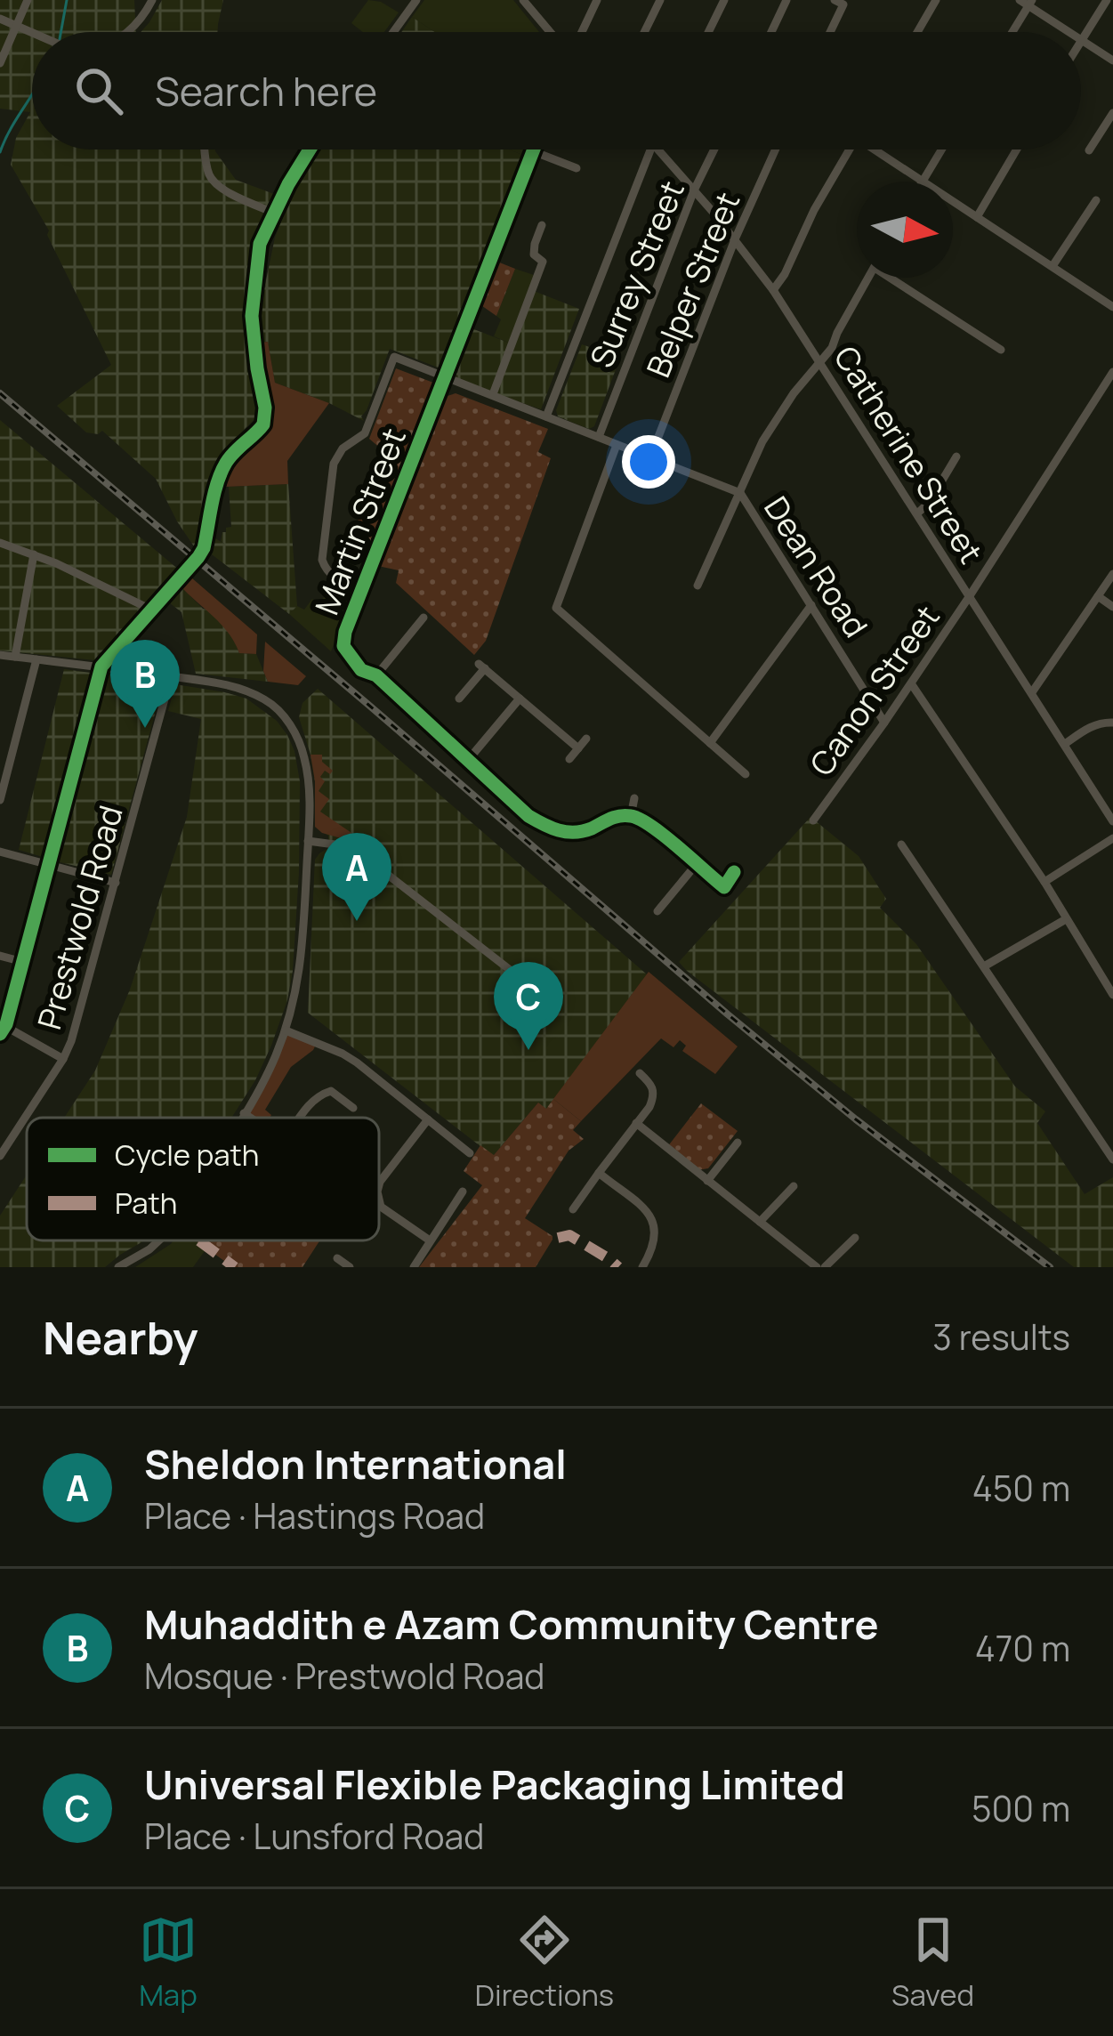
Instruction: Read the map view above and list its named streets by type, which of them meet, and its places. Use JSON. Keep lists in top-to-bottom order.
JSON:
{
  "streets": {
    "street": [
      "Surrey Street",
      "Belper Street",
      "Catherine Street",
      "Martin Street",
      "Dean Road",
      "Canon Street",
      "Prestwold Road"
    ]
  },
  "crossings": [
    ["Surrey Street", "Catherine Street"],
    ["Belper Street", "Catherine Street"],
    ["Catherine Street", "Canon Street"],
    ["Dean Road", "Canon Street"]
  ],
  "legend": ["Cycle path", "Path"],
  "north": "right",
  "page": {
    "search": "Search here",
    "pins": ["B", "A", "C"],
    "heading": ["Nearby", "3 results"],
    "list": [
      {
        "mark": "A",
        "name": "Sheldon International",
        "note": "Place · Hastings Road",
        "value": "450 m"
      },
      {
        "mark": "B",
        "name": "Muhaddith e Azam Community Centre",
        "note": "Mosque · Prestwold Road",
        "value": "470 m"
      },
      {
        "mark": "C",
        "name": "Universal Flexible Packaging Limited",
        "note": "Place · Lunsford Road",
        "value": "500 m"
      }
    ],
    "nav": ["Map", "Directions", "Saved"]
  }
}
